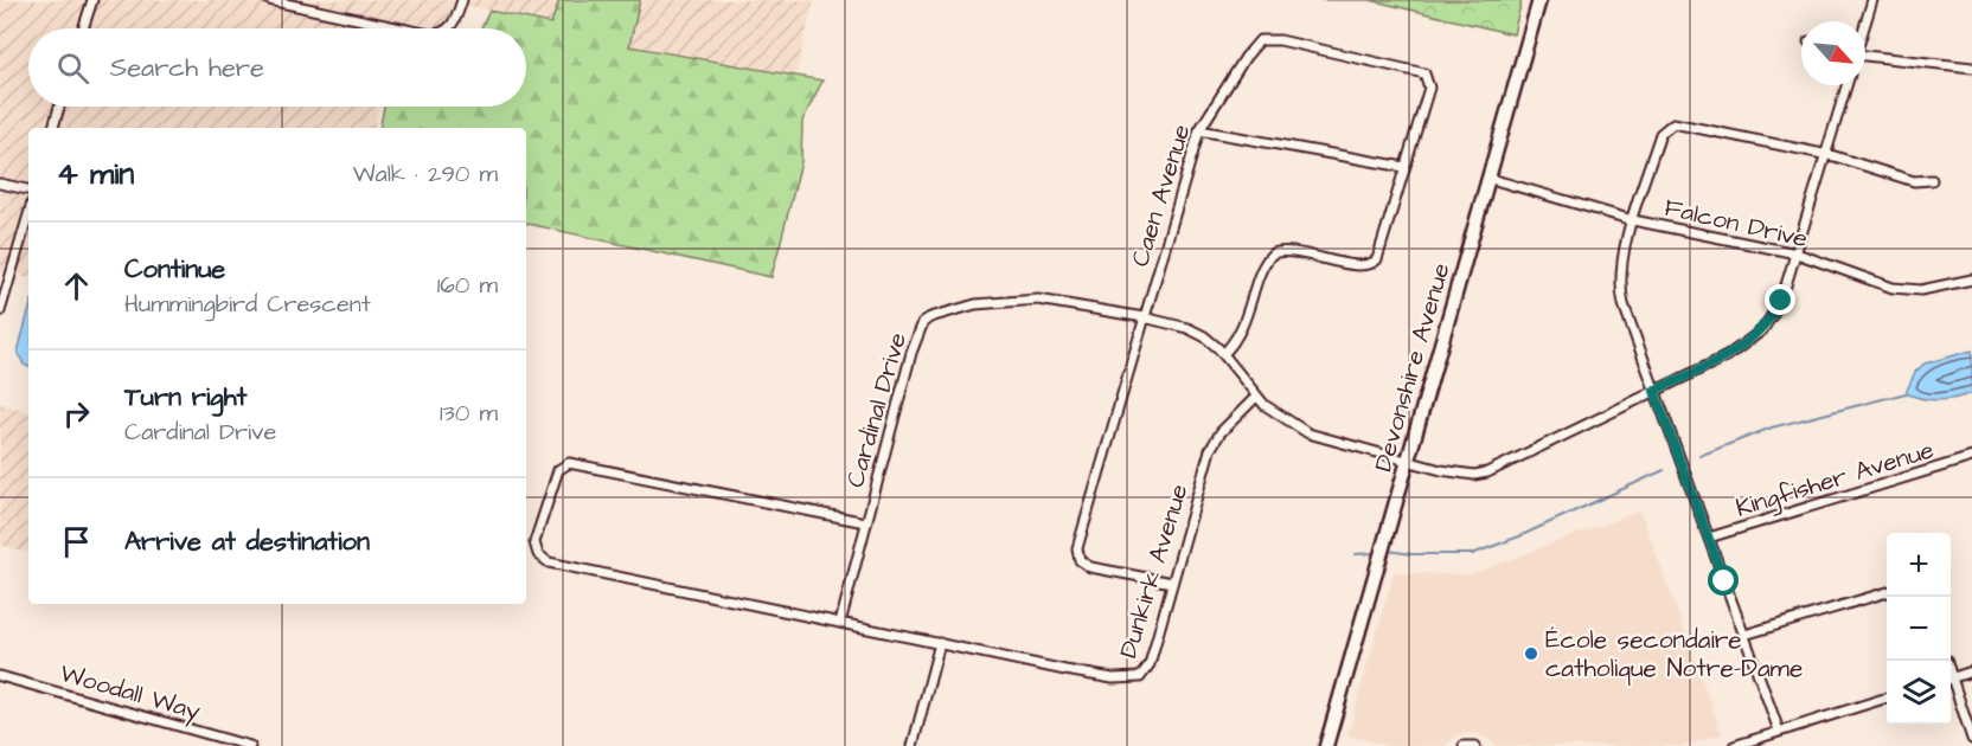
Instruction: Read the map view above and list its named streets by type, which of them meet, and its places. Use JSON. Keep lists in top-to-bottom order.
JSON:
{
  "streets": {
    "main road": ["Devonshire Avenue"],
    "street": [
      "Caen Avenue",
      "Falcon Drive",
      "Cardinal Drive",
      "Kingfisher Avenue",
      "Dunkirk Avenue",
      "Woodall Way"
    ]
  },
  "crossings": [
    ["Caen Avenue", "Cardinal Drive"],
    ["Caen Avenue", "Dunkirk Avenue"],
    ["Falcon Drive", "Devonshire Avenue"],
    ["Falcon Drive", "Cardinal Drive"],
    ["Devonshire Avenue", "Cardinal Drive"],
    ["Cardinal Drive", "Dunkirk Avenue"]
  ],
  "places": ["École secondaire catholique Notre-Dame"],
  "north": "bottom right",
  "page": {
    "search": "Search here",
    "heading": ["4 min", "Walk · 290 m"],
    "list": [
      ["Continue", "Hummingbird Crescent", "160 m"],
      ["Turn right", "Cardinal Drive", "130 m"],
      "Arrive at destination"
    ],
    "map_buttons": ["+", "−"]
  }
}
